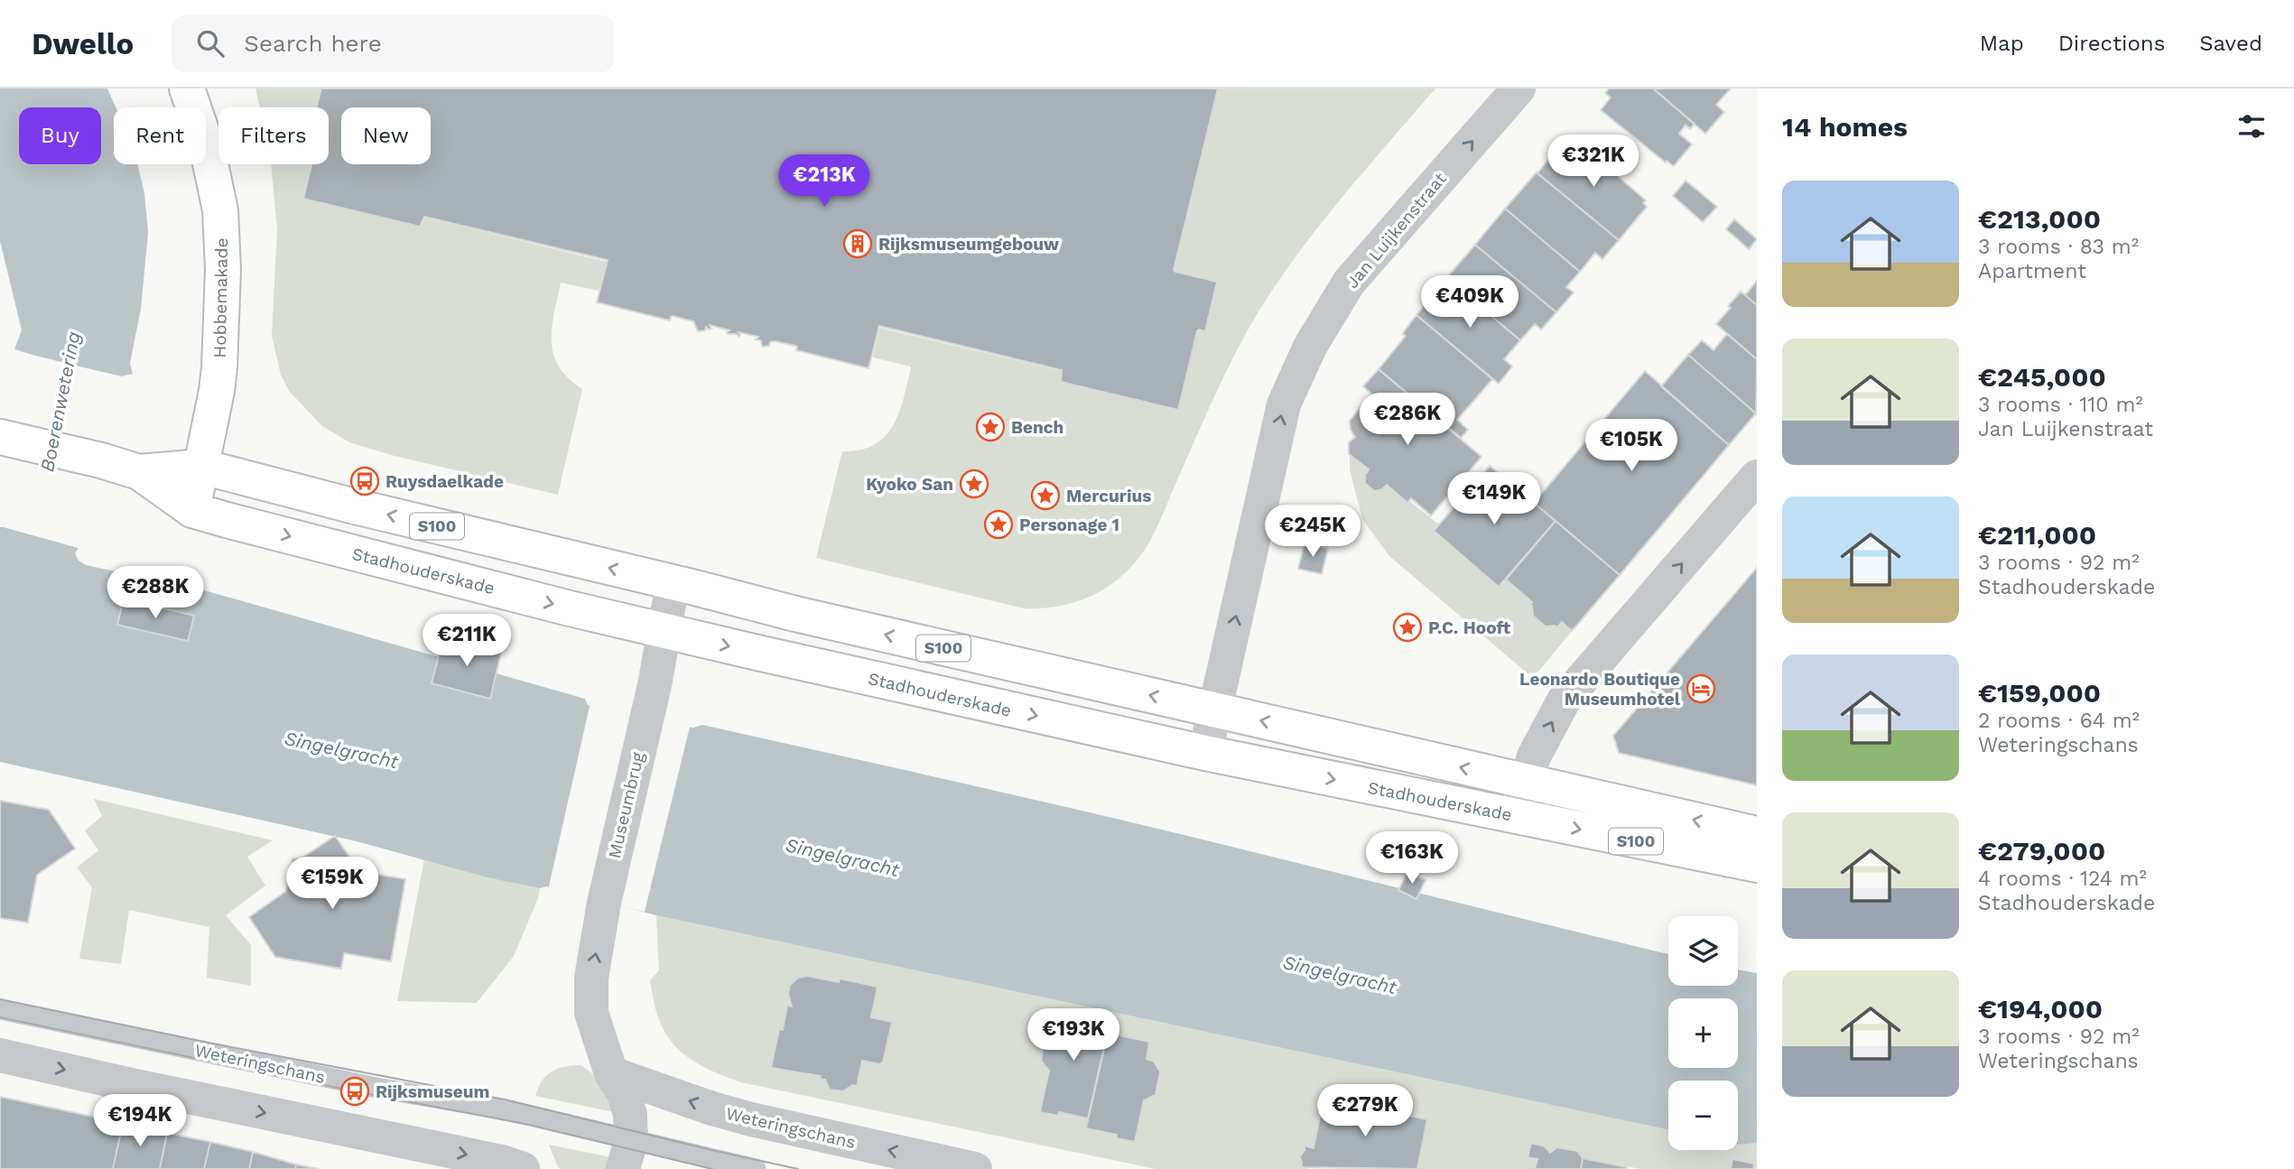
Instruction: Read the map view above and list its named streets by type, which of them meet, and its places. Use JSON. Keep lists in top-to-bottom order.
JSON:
{
  "streets": {
    "main road": ["Hobbemakade", "S100", "Stadhouderskade"],
    "street": ["Jan Luijkenstraat", "Museumbrug", "Weteringschans"]
  },
  "crossings": [
    ["Jan Luijkenstraat", "Stadhouderskade"],
    ["Hobbemakade", "Stadhouderskade"],
    ["Stadhouderskade", "Museumbrug"],
    ["Museumbrug", "Weteringschans"]
  ],
  "one_way": ["Jan Luijkenstraat", "Museumbrug"],
  "water": ["Boerenwetering", "Singelgracht"],
  "places": {
    "building": ["Rijksmuseumgebouw"],
    "place": [
      "Bench",
      "Kyoko San",
      "Mercurius",
      "Personage 1",
      "P.C. Hooft"
    ],
    "bus stop": ["Ruysdaelkade", "Rijksmuseum"],
    "hotel": ["Leonardo Boutique Museumhotel"]
  },
  "page": {
    "header": "Dwello",
    "search": "Search here",
    "nav": ["Map", "Directions", "Saved"],
    "heading": "14 homes",
    "chip": [
      "Buy",
      "Rent",
      "Filters",
      "New"
    ],
    "price": [
      "€321K",
      "€213K",
      "€409K",
      "€286K",
      "€105K",
      "€149K",
      "€245K",
      "€288K",
      "€211K",
      "€163K",
      "€159K",
      "€193K",
      "€279K",
      "€194K"
    ],
    "list": [
      {
        "name": "€213,000",
        "note": "3 rooms · 83 m² · Apartment"
      },
      {
        "name": "€245,000",
        "note": "3 rooms · 110 m² · Jan Luijkenstraat"
      },
      {
        "name": "€211,000",
        "note": "3 rooms · 92 m² · Stadhouderskade"
      },
      {
        "name": "€159,000",
        "note": "2 rooms · 64 m² · Weteringschans"
      },
      {
        "name": "€279,000",
        "note": "4 rooms · 124 m² · Stadhouderskade"
      },
      {
        "name": "€194,000",
        "note": "3 rooms · 92 m² · Weteringschans"
      }
    ],
    "map_buttons": ["+", "−"]
  }
}
